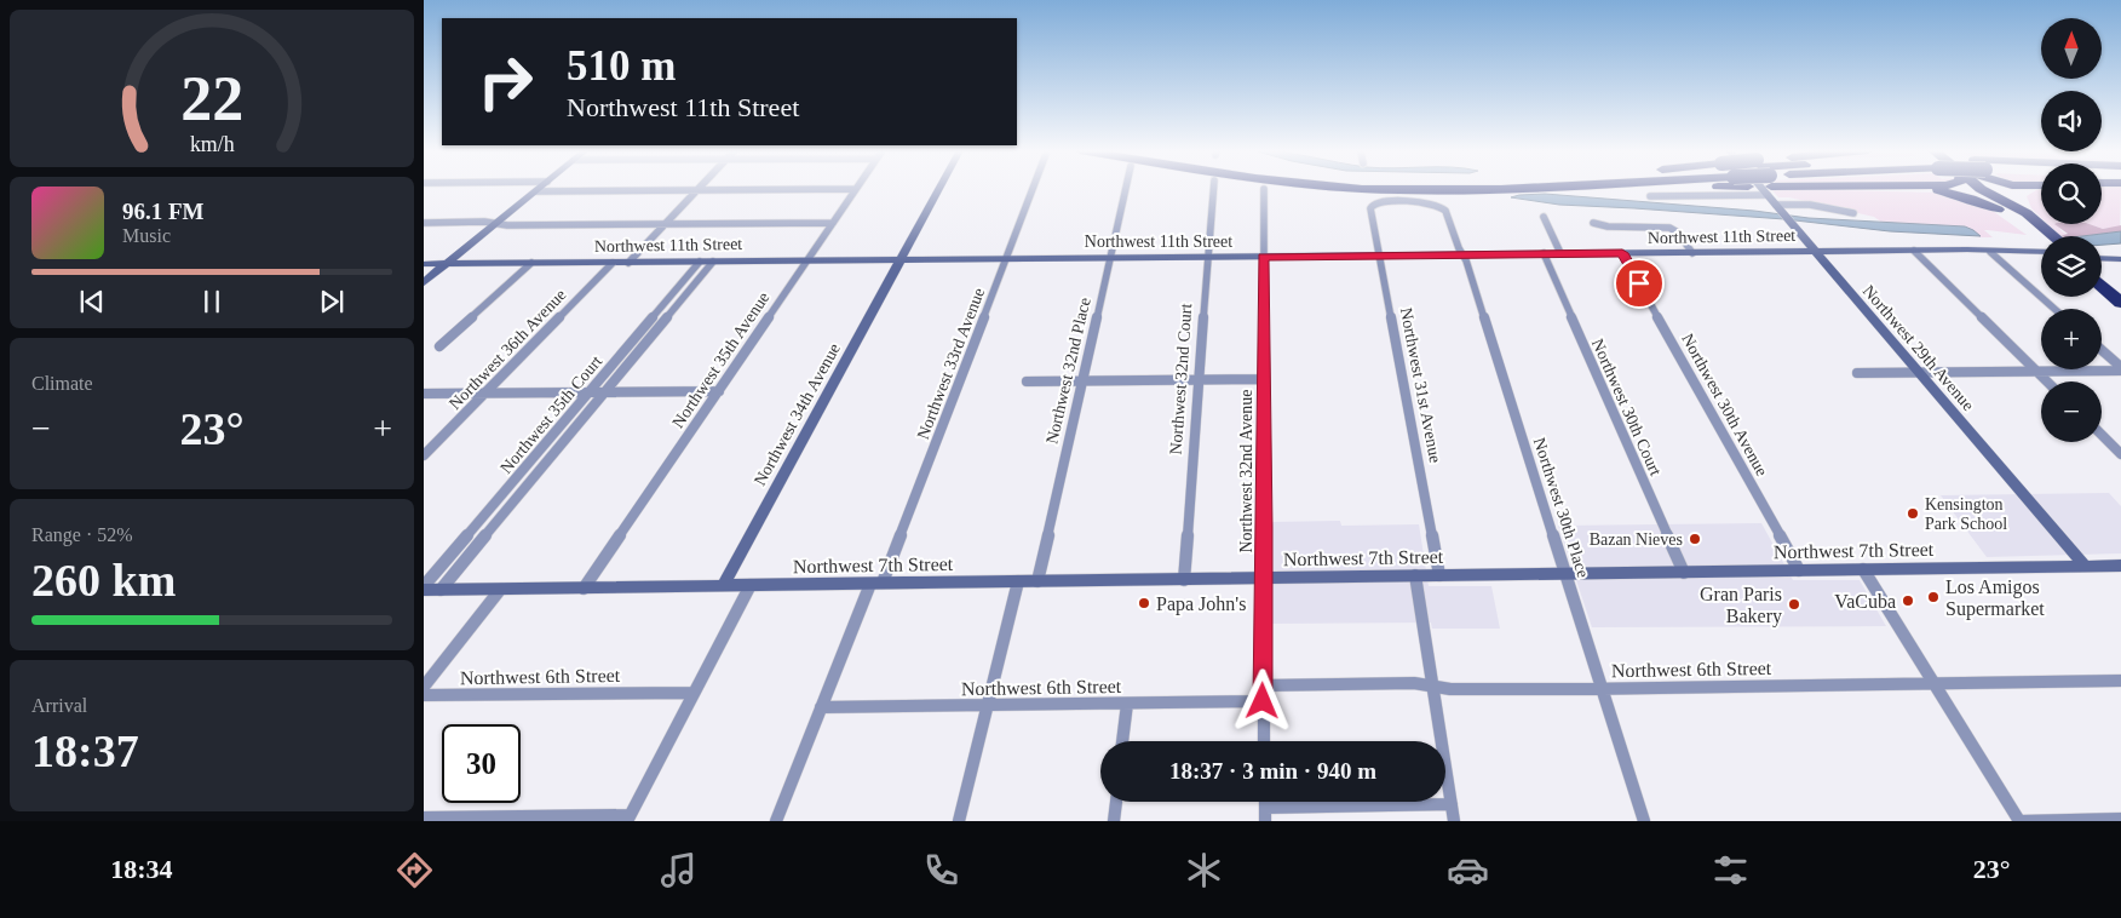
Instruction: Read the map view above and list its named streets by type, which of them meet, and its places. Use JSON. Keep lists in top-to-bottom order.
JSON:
{
  "streets": {
    "street": [
      "Northwest 11th Street",
      "Northwest 29th Avenue",
      "Northwest 36th Avenue",
      "Northwest 35th Avenue",
      "Northwest 33rd Avenue",
      "Northwest 32nd Place",
      "Northwest 32nd Court",
      "Northwest 31st Avenue",
      "Northwest 30th Avenue",
      "Northwest 30th Court",
      "Northwest 35th Court",
      "Northwest 34th Avenue",
      "Northwest 32nd Avenue",
      "Northwest 30th Place",
      "Northwest 7th Street",
      "Northwest 6th Street"
    ]
  },
  "crossings": [
    ["Northwest 11th Street", "Northwest 29th Avenue"],
    ["Northwest 11th Street", "Northwest 36th Avenue"],
    ["Northwest 11th Street", "Northwest 35th Avenue"],
    ["Northwest 11th Street", "Northwest 33rd Avenue"],
    ["Northwest 11th Street", "Northwest 32nd Place"],
    ["Northwest 11th Street", "Northwest 32nd Court"],
    ["Northwest 11th Street", "Northwest 31st Avenue"],
    ["Northwest 11th Street", "Northwest 30th Avenue"],
    ["Northwest 11th Street", "Northwest 30th Court"],
    ["Northwest 11th Street", "Northwest 35th Court"],
    ["Northwest 11th Street", "Northwest 34th Avenue"],
    ["Northwest 11th Street", "Northwest 32nd Avenue"],
    ["Northwest 11th Street", "Northwest 30th Place"],
    ["Northwest 29th Avenue", "Northwest 7th Street"],
    ["Northwest 35th Avenue", "Northwest 7th Street"],
    ["Northwest 33rd Avenue", "Northwest 7th Street"],
    ["Northwest 33rd Avenue", "Northwest 6th Street"],
    ["Northwest 32nd Place", "Northwest 7th Street"],
    ["Northwest 32nd Court", "Northwest 7th Street"],
    ["Northwest 31st Avenue", "Northwest 30th Place"],
    ["Northwest 31st Avenue", "Northwest 7th Street"],
    ["Northwest 30th Avenue", "Northwest 7th Street"],
    ["Northwest 30th Court", "Northwest 7th Street"],
    ["Northwest 35th Court", "Northwest 7th Street"],
    ["Northwest 34th Avenue", "Northwest 7th Street"],
    ["Northwest 32nd Avenue", "Northwest 7th Street"],
    ["Northwest 32nd Avenue", "Northwest 6th Street"],
    ["Northwest 30th Place", "Northwest 7th Street"],
    ["Northwest 30th Place", "Northwest 6th Street"]
  ],
  "places": [
    "Kensington Park School",
    "Bazan Nieves",
    "Los Amigos Supermarket",
    "VaCuba",
    "Papa John's",
    "Gran Paris Bakery"
  ],
  "north": "top",
  "page": {
    "map_buttons": ["+", "−"],
    "turn": ["510 m", "Northwest 11th Street"],
    "song": ["96.1 FM", "Music"],
    "tile": [
      "Climate",
      ["Range · 52%", "260 km"],
      ["Arrival", "18:37"]
    ],
    "heat": ["−", "23°", "+"],
    "limit": "30",
    "trip": "18:37 · 3 min · 940 m",
    "tabs": ["18:34", "23°"],
    "gauge": ["22", "km/h"]
  }
}
